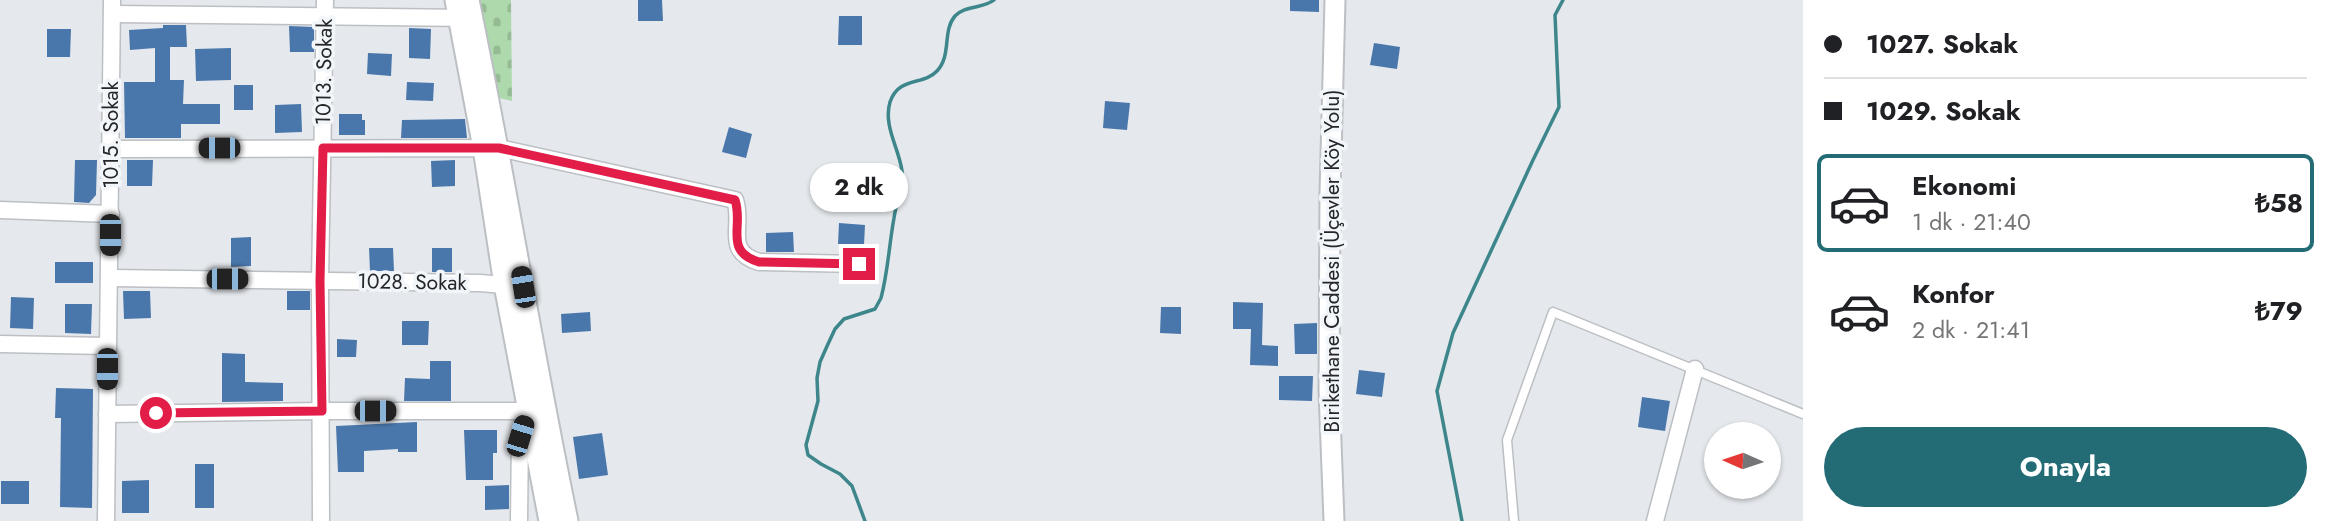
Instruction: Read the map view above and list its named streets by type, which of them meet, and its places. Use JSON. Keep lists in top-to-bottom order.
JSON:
{
  "streets": {
    "street": [
      "1013. Sokak",
      "1015. Sokak",
      "Birikethane Caddesi (Üçevler Köy Yolu)",
      "1028. Sokak"
    ]
  },
  "crossings": [
    ["1013. Sokak", "1028. Sokak"],
    ["1015. Sokak", "1028. Sokak"]
  ],
  "north": "left",
  "page": {
    "banner": ["1027. Sokak", "1029. Sokak"],
    "list": [
      {
        "name": "Ekonomi",
        "note": "1 dk · 21:40",
        "value": "₺58"
      },
      {
        "name": "Konfor",
        "note": "2 dk · 21:41",
        "value": "₺79"
      }
    ],
    "bubble": "2 dk",
    "buttons": "Onayla"
  }
}
